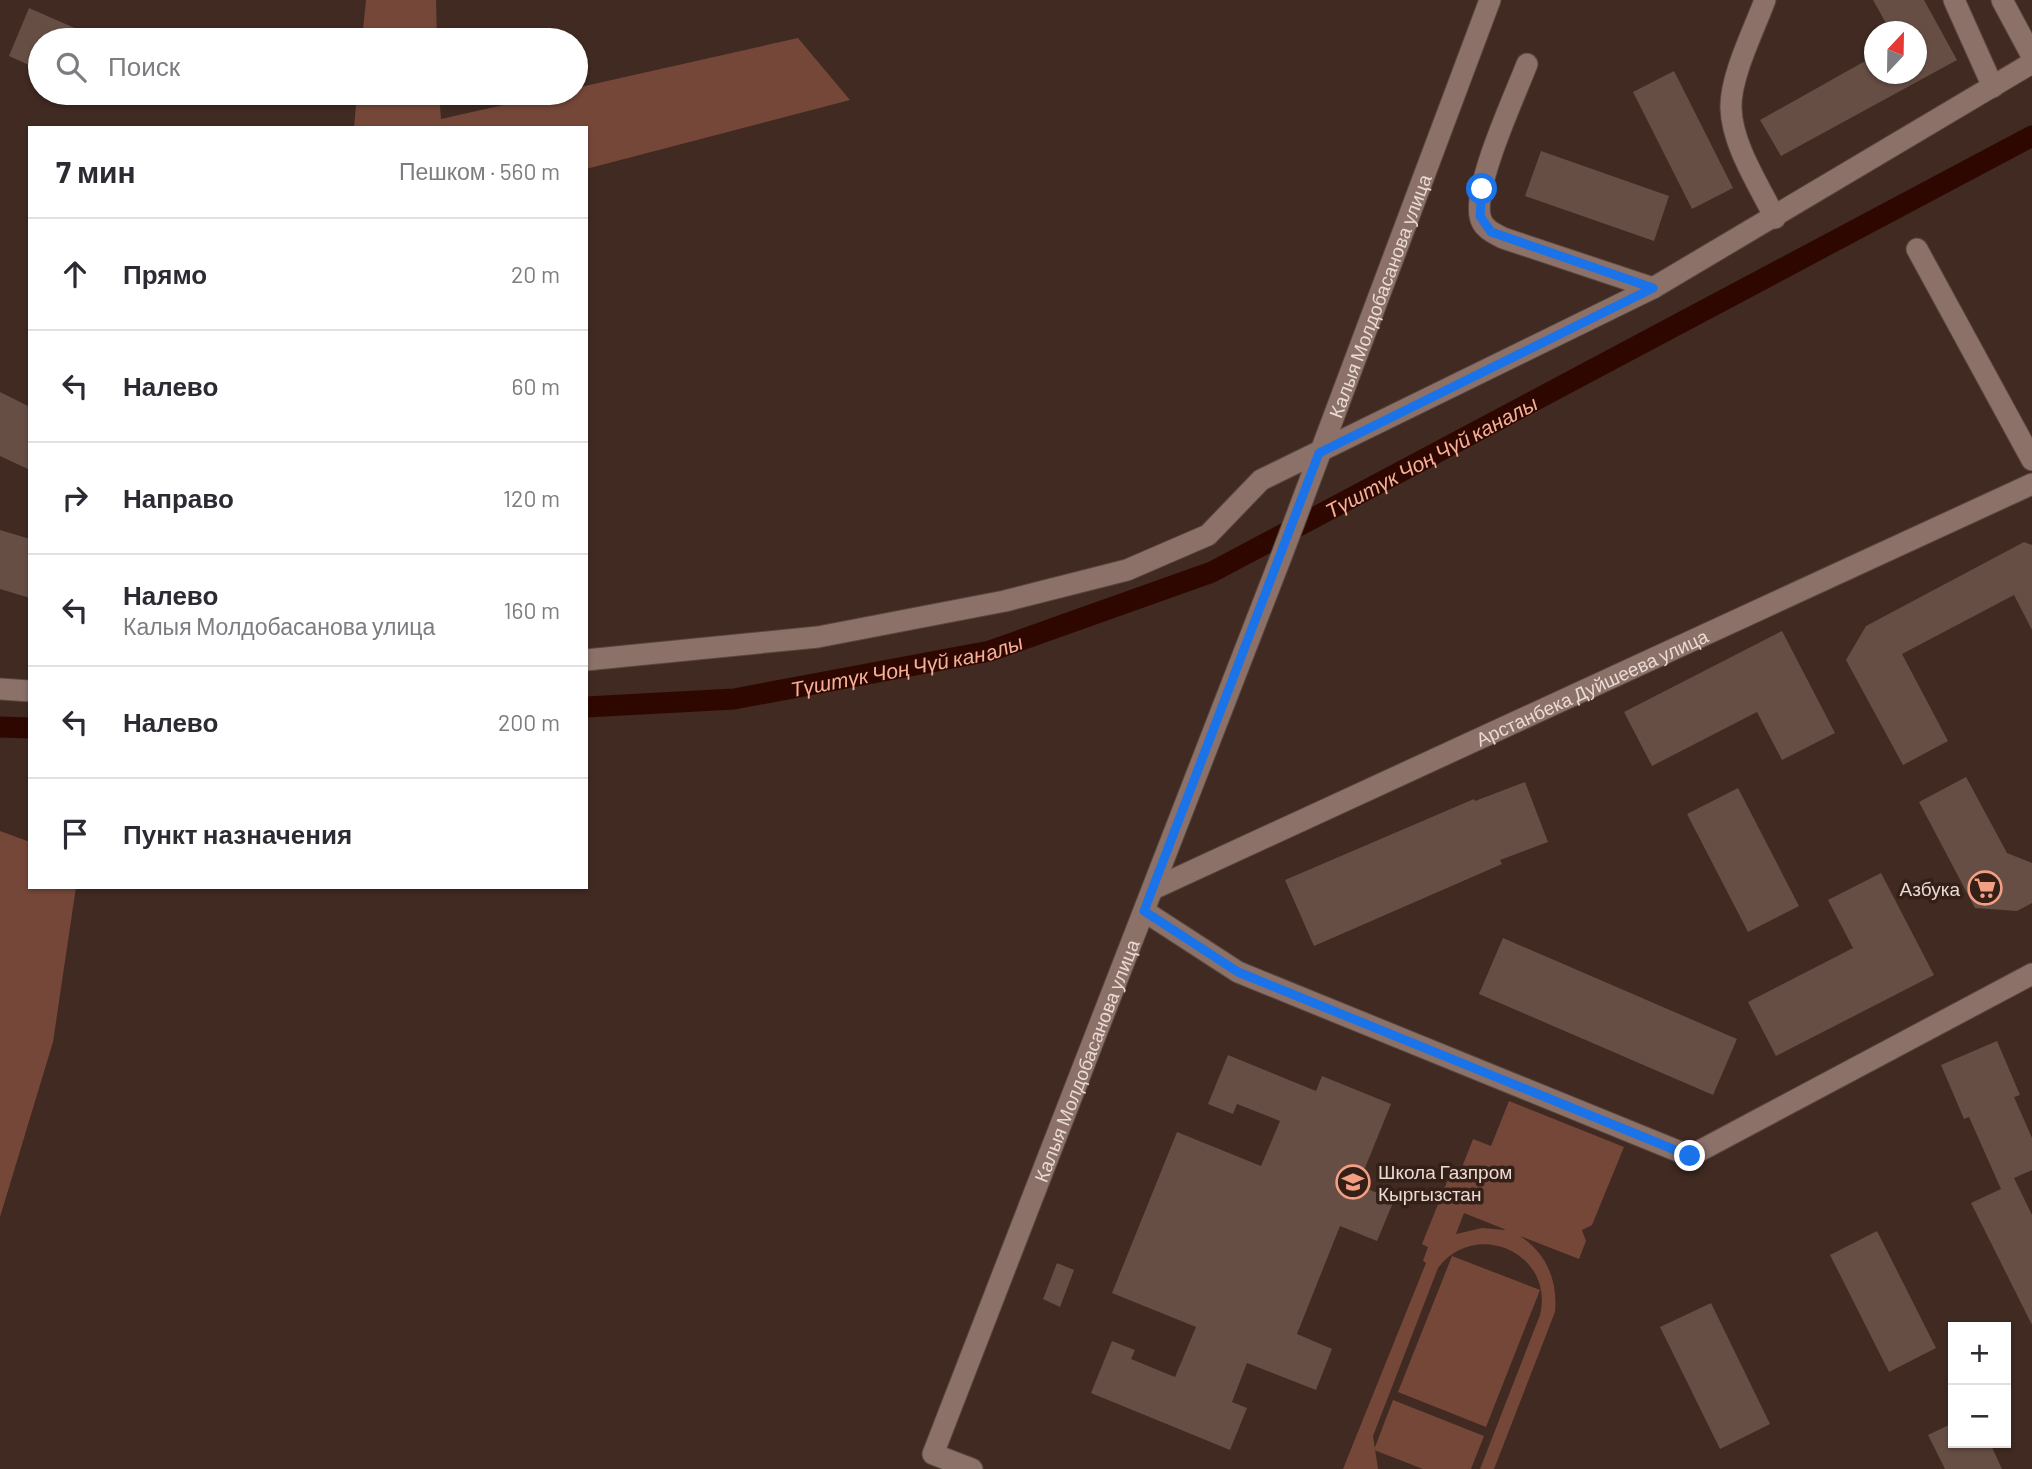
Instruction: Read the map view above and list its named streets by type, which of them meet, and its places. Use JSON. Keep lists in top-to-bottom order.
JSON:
{
  "streets": {
    "street": ["Калыя Молдобасанова улица", "Арстанбека Дуйшеева улица"]
  },
  "crossings": [
    ["Калыя Молдобасанова улица", "Арстанбека Дуйшеева улица"]
  ],
  "water": ["Түштүк Чоң Чүй каналы"],
  "places": {
    "supermarket": ["Азбука"],
    "school or university": ["Школа Газпром Кыргызстан"]
  },
  "north": "top",
  "page": {
    "search": "Поиск",
    "heading": ["7 мин", "Пешком · 560 m"],
    "list": [
      ["Прямо", "20 m"],
      ["Налево", "60 m"],
      ["Направо", "120 m"],
      ["Налево", "Калыя Молдобасанова улица", "160 m"],
      ["Налево", "200 m"],
      "Пункт назначения"
    ],
    "map_buttons": ["+", "−"]
  }
}
